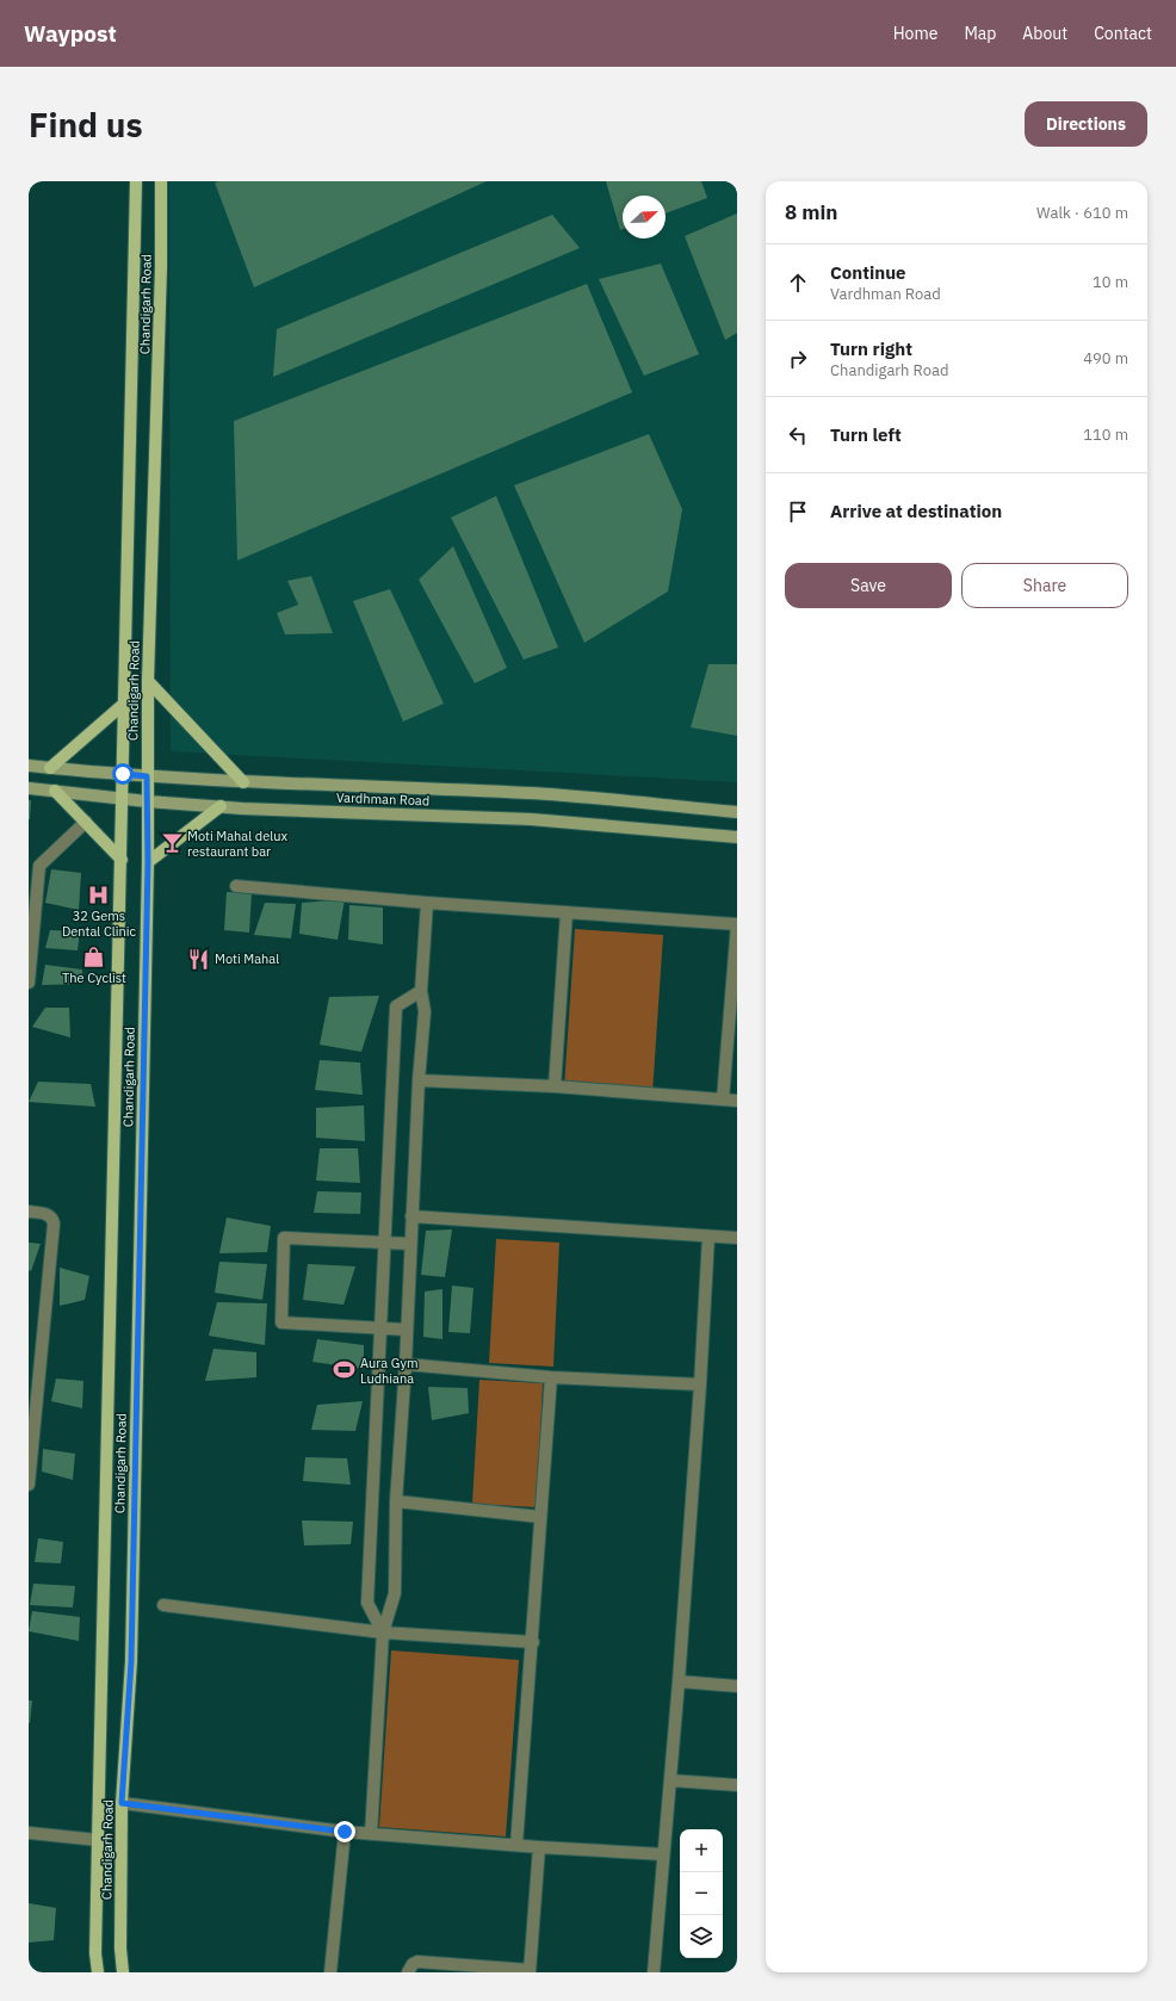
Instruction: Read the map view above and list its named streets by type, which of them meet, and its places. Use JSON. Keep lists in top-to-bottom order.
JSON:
{
  "streets": {
    "main road": ["Chandigarh Road"],
    "street": ["Vardhman Road"]
  },
  "crossings": [
    ["Chandigarh Road", "Vardhman Road"]
  ],
  "places": {
    "bar": ["Moti Mahal delux restaurant bar"],
    "hospital": ["32 Gems Dental Clinic"],
    "shop": ["The Cyclist"],
    "restaurant": ["Moti Mahal"],
    "sports": ["Aura Gym Ludhiana"]
  },
  "north": "top right",
  "page": {
    "header": "Waypost",
    "nav": [
      "Home",
      "Map",
      "About",
      "Contact"
    ],
    "buttons": [
      "Directions",
      ["Save", "Share"]
    ],
    "title": "Find us",
    "heading": ["8 min", "Walk · 610 m"],
    "list": [
      ["Continue", "Vardhman Road", "10 m"],
      ["Turn right", "Chandigarh Road", "490 m"],
      ["Turn left", "110 m"],
      "Arrive at destination"
    ],
    "map_buttons": ["+", "−"]
  }
}
